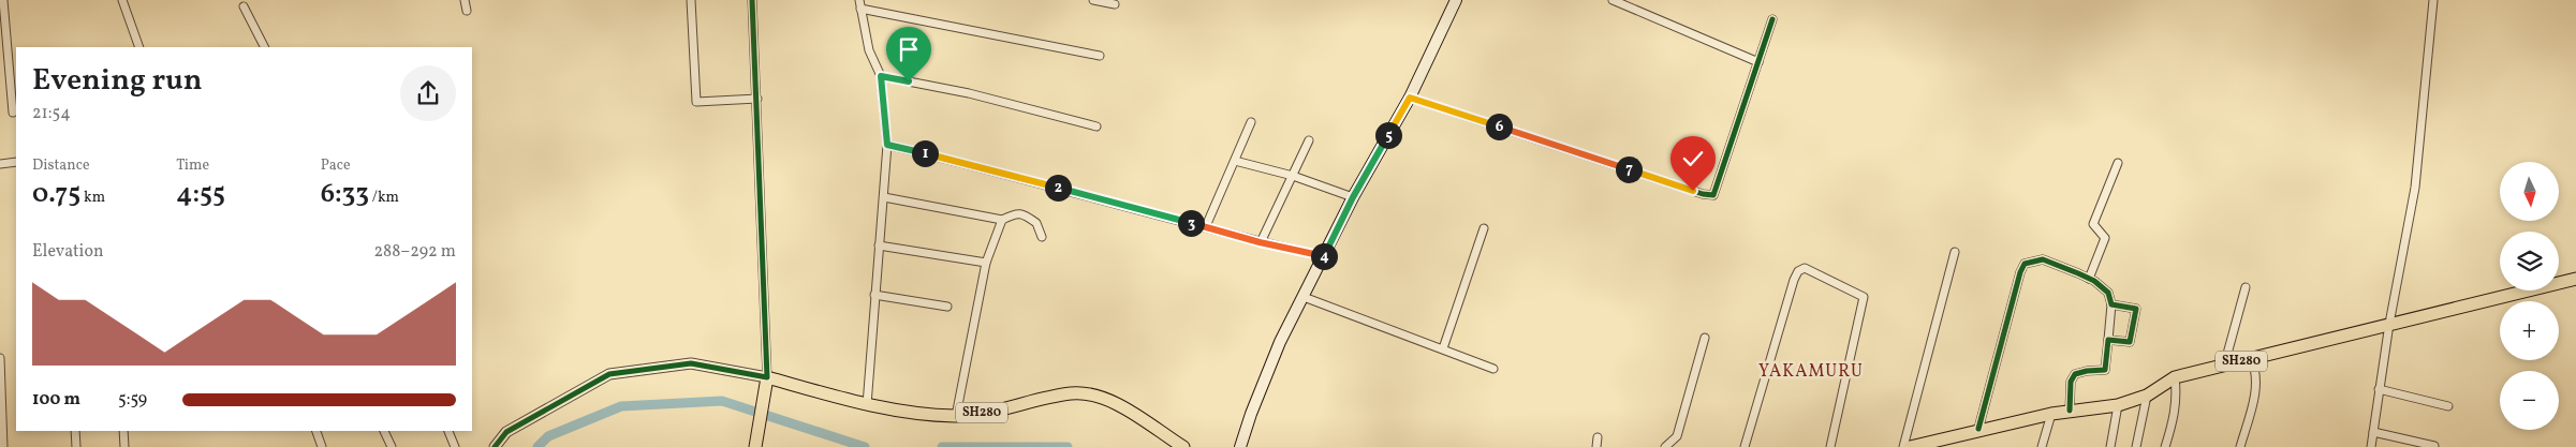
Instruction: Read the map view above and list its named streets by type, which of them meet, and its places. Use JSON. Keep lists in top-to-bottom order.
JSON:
{
  "streets": {
    "main road": ["SH280"]
  },
  "districts": ["YAKAMURU"],
  "north": "bottom",
  "page": {
    "heading": ["Evening run", "21:54"],
    "pins": [
      "6",
      "5",
      "1",
      "7",
      "2",
      "3",
      "4"
    ],
    "stats": [
      ["Distance", "0.75 km"],
      ["Time", "4:55"],
      ["Pace", "6:33 /km"]
    ],
    "map_buttons": ["+", "−"],
    "chart": ["Elevation", "288–292 m"],
    "list": [
      {
        "name": "100 m",
        "note": "5:59"
      }
    ]
  }
}
